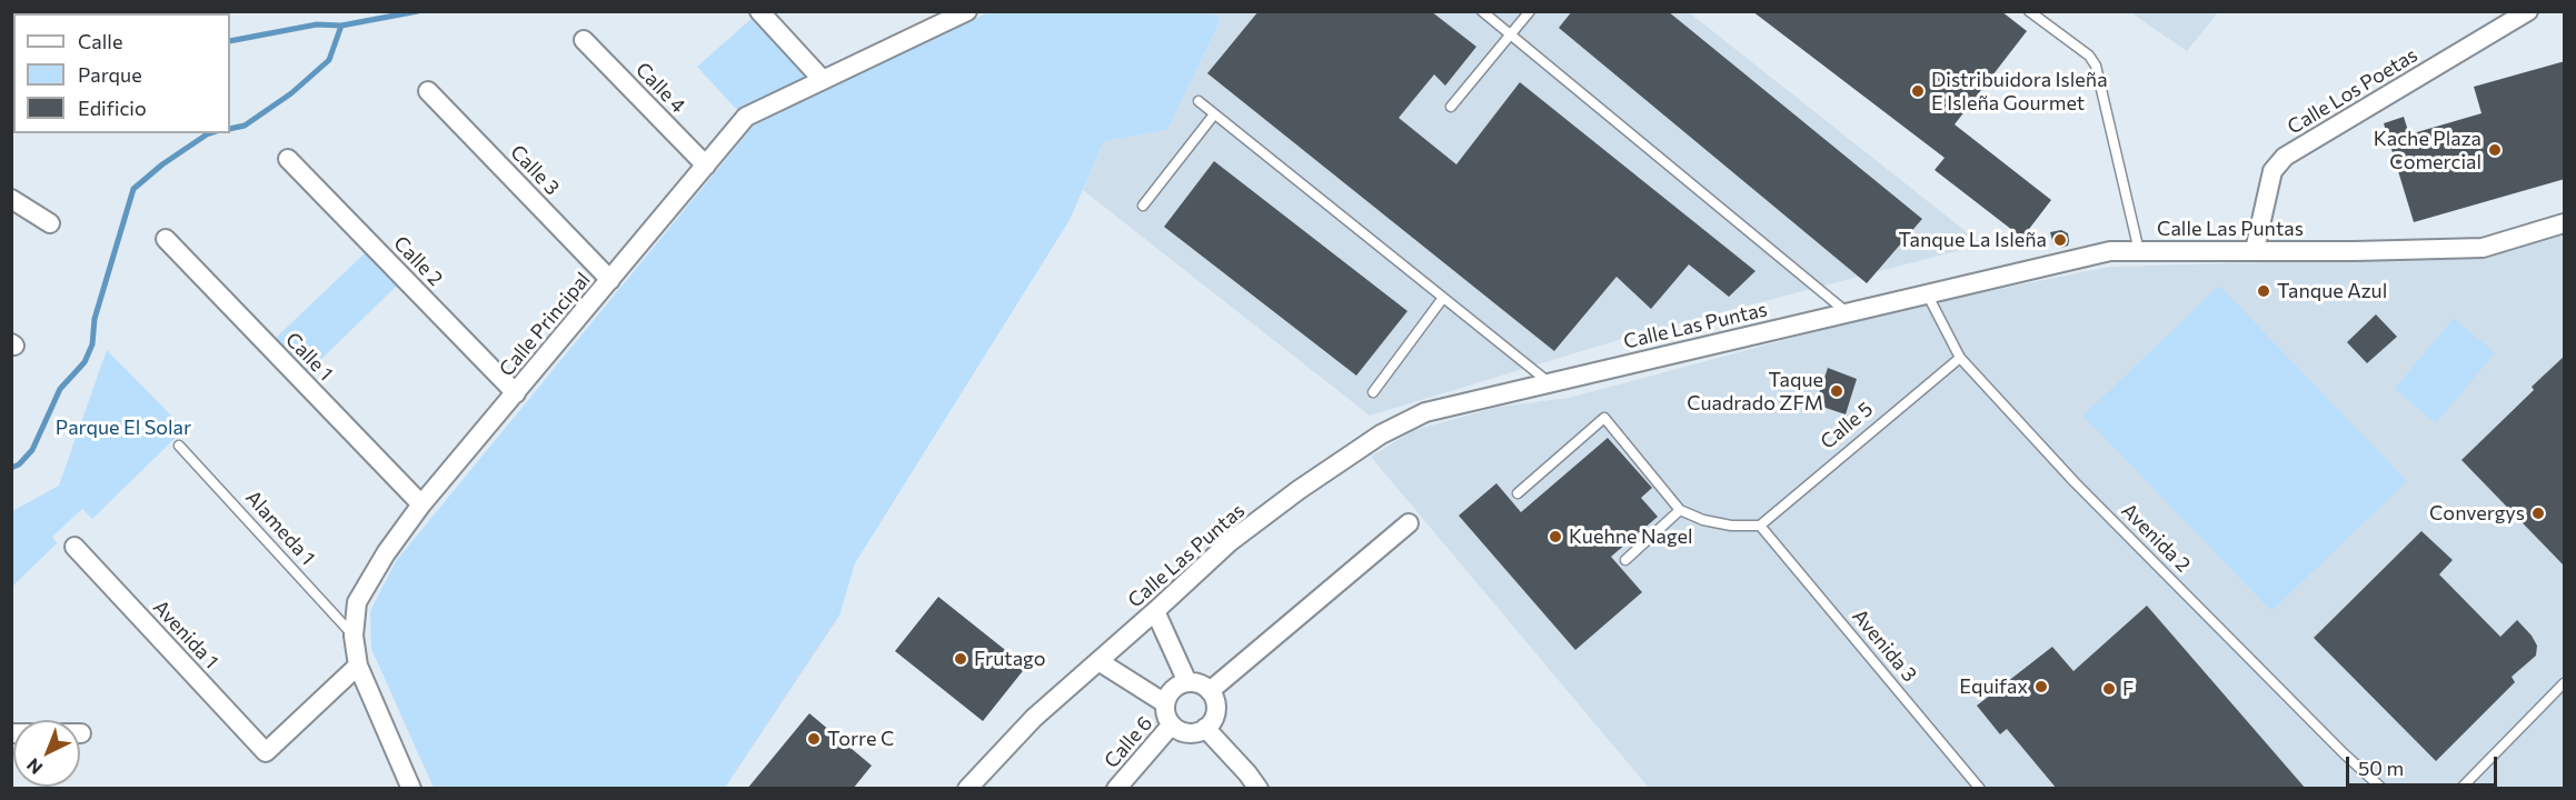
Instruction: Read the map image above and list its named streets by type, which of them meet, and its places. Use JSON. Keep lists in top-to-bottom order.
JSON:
{
  "streets": {
    "street": [
      "Calle 4",
      "Calle Los Poetas",
      "Calle 3",
      "Calle Las Puntas",
      "Calle 2",
      "Calle Principal",
      "Calle 1",
      "Avenida 1",
      "Calle 6"
    ],
    "lane": [
      "Calle 5",
      "Alameda 1",
      "Avenida 2",
      "Avenida 3"
    ]
  },
  "crossings": [
    ["Calle 4", "Calle Principal"],
    ["Calle Los Poetas", "Calle Las Puntas"],
    ["Calle 3", "Calle Principal"],
    ["Calle Las Puntas", "Avenida 2"],
    ["Calle 2", "Calle Principal"],
    ["Calle Principal", "Calle 1"],
    ["Calle Principal", "Alameda 1"],
    ["Calle Principal", "Avenida 1"],
    ["Calle 5", "Avenida 2"],
    ["Calle 5", "Avenida 3"]
  ],
  "parks": ["Parque El Solar"],
  "places": [
    "Distribuidora Isleña E Isleña Gourmet",
    "Kache Plaza Comercial",
    "Tanque La Isleña",
    "Tanque Azul",
    "Taque Cuadrado ZFM",
    "Convergys",
    "Kuehne Nagel",
    "Frutago",
    "Equifax",
    "F",
    "Torre C"
  ],
  "legend": ["Calle", "Parque", "Edificio"],
  "scale_bar": "50 m",
  "north": "bottom left"
}
